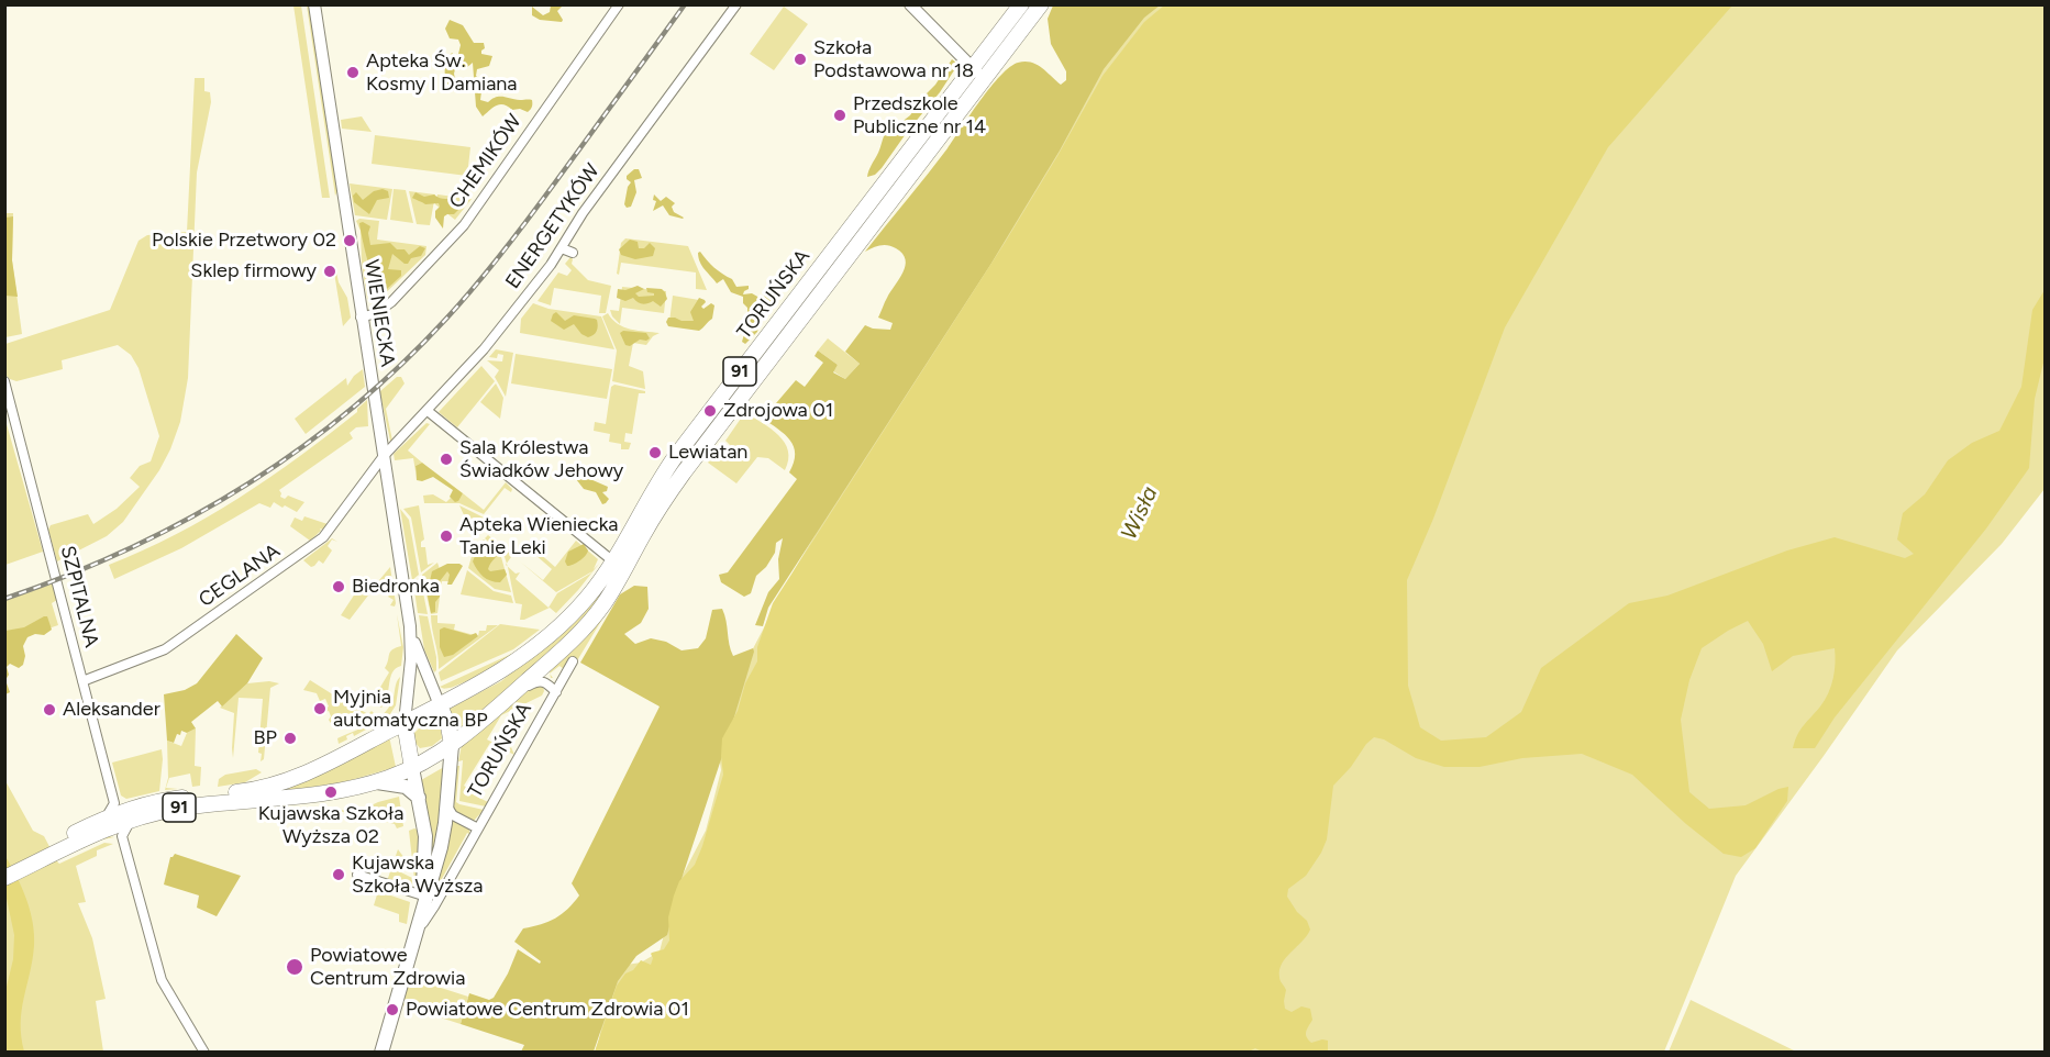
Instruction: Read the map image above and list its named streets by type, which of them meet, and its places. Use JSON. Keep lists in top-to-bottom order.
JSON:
{
  "streets": {
    "main road": ["TORUŃSKA", "91"],
    "street": [
      "CHEMIKÓW",
      "ENERGETYKÓW",
      "WIENIECKA",
      "CEGLANA",
      "SZPITALNA"
    ]
  },
  "crossings": [
    ["CHEMIKÓW", "WIENIECKA"],
    ["ENERGETYKÓW", "WIENIECKA"],
    ["ENERGETYKÓW", "CEGLANA"],
    ["TORUŃSKA", "WIENIECKA"],
    ["TORUŃSKA", "91"],
    ["WIENIECKA", "91"],
    ["WIENIECKA", "CEGLANA"],
    ["CEGLANA", "SZPITALNA"]
  ],
  "water": ["Wisła"],
  "places": [
    "Szkoła Podstawowa nr 18",
    "Apteka Św. Kosmy I Damiana",
    "Przedszkole Publiczne nr 14",
    "Polskie Przetwory 02",
    "Sklep firmowy",
    "Zdrojowa 01",
    "Lewiatan",
    "Sala Królestwa Świadków Jehowy",
    "Apteka Wieniecka Tanie Leki",
    "Biedronka",
    "Myjnia automatyczna BP",
    "Aleksander",
    "BP",
    "Kujawska Szkoła Wyższa 02",
    "Kujawska Szkoła Wyższa",
    "Powiatowe Centrum Zdrowia",
    "Powiatowe Centrum Zdrowia 01"
  ]
}
